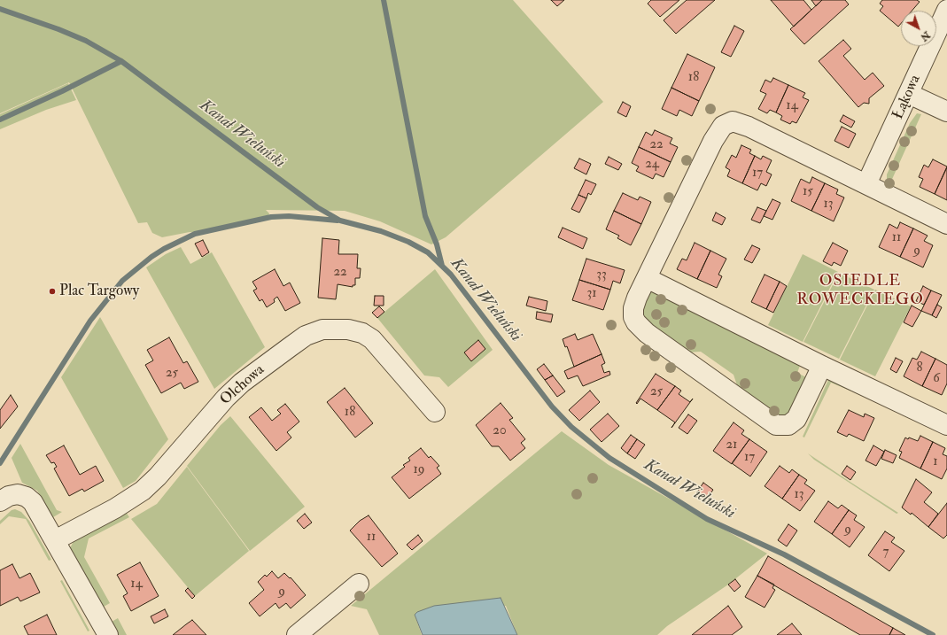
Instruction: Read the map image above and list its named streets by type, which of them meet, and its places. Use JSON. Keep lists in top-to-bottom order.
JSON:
{
  "streets": {
    "street": ["Łąkowa", "Olchowa"]
  },
  "districts": ["OSIEDLE ROWECKIEGO"],
  "water": ["Kanał Wieluński"],
  "places": ["Plac Targowy"],
  "house_numbers": [
    "18",
    "14",
    "22",
    "24",
    "17",
    "15",
    "13",
    "11",
    "9",
    "22",
    "33",
    "31",
    "8",
    "25",
    "6",
    "25",
    "18",
    "20",
    "21",
    "17",
    "1",
    "19",
    "13",
    "9",
    "11",
    "7",
    "14",
    "9"
  ],
  "north": "bottom right"
}
